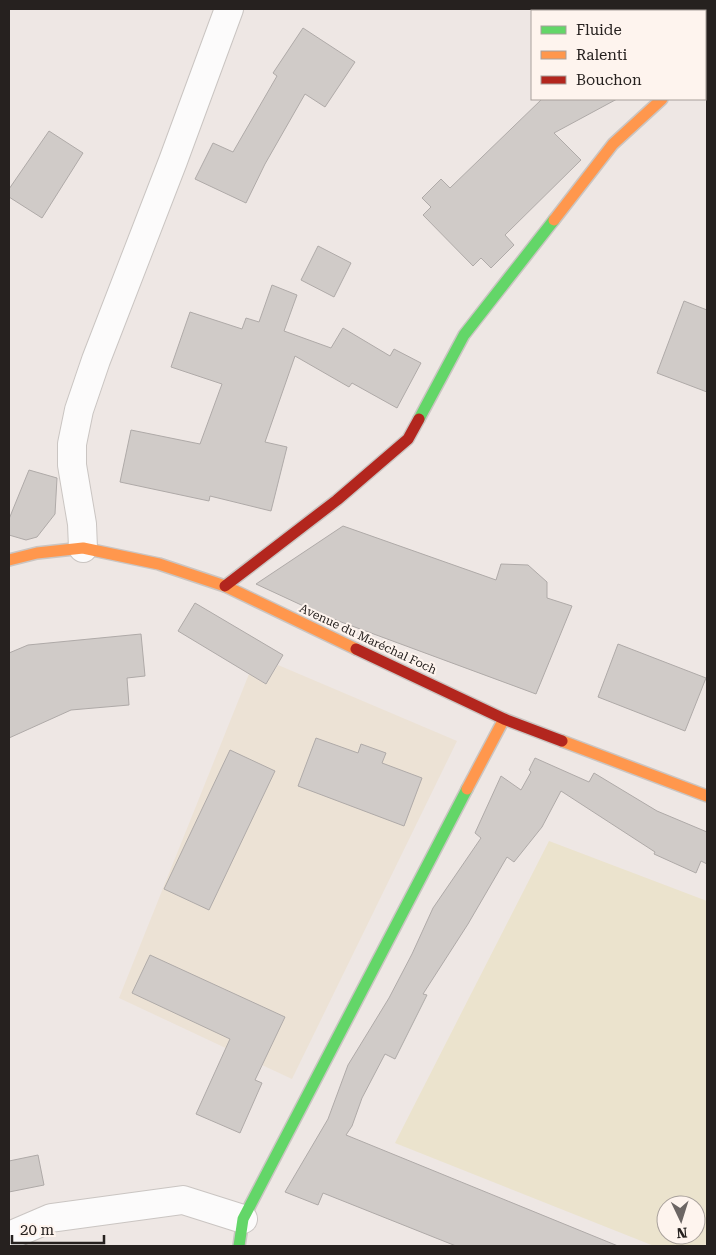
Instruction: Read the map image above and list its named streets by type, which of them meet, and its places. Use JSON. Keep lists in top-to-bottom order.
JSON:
{
  "streets": {
    "street": ["Avenue du Maréchal Foch"]
  },
  "legend": ["Fluide", "Ralenti", "Bouchon"],
  "scale_bar": "20 m",
  "north": "bottom"
}
